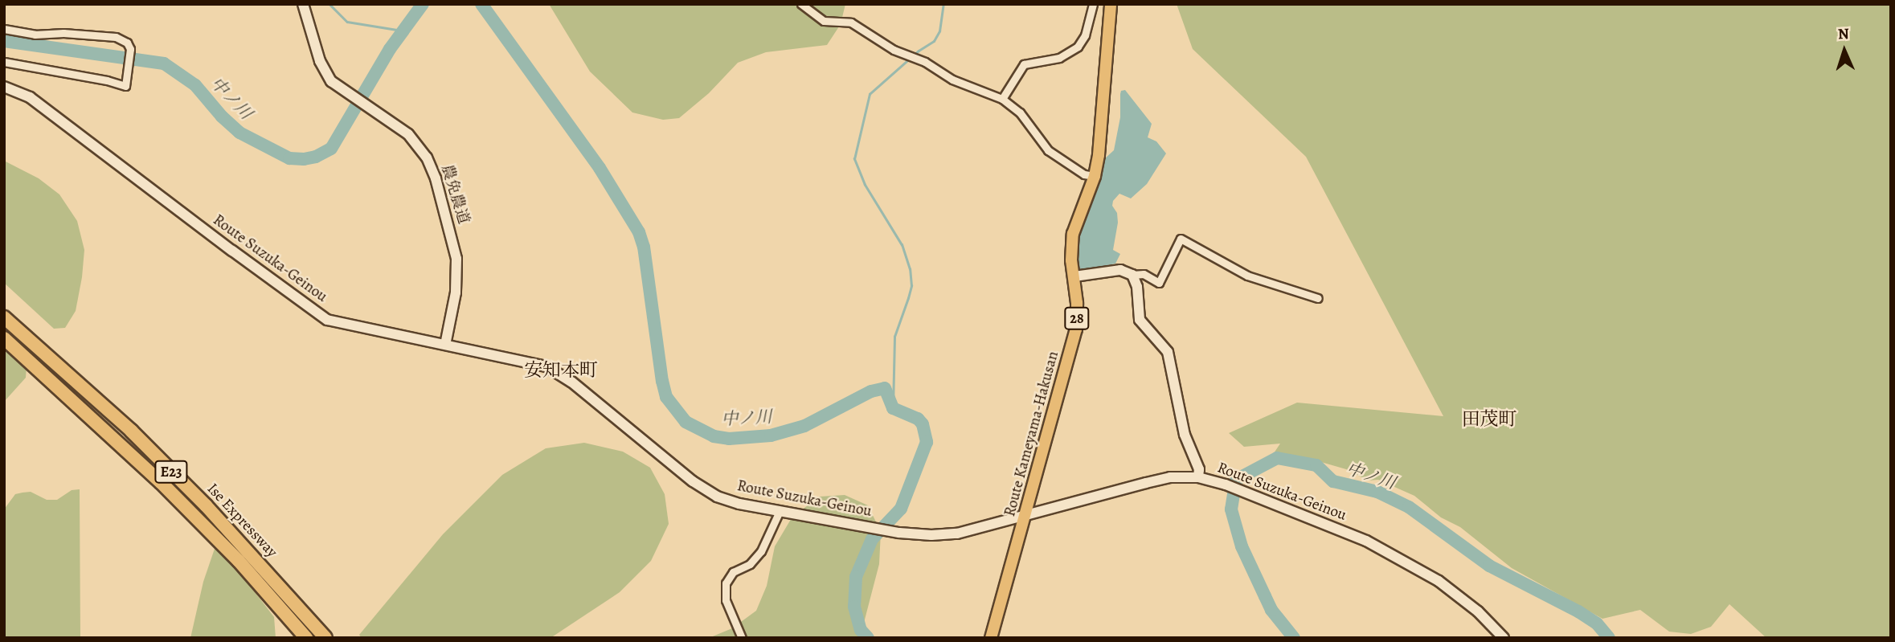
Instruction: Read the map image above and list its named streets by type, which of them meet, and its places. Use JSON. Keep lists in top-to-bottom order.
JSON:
{
  "streets": {
    "highway": ["E23", "Ise Expressway"],
    "main road": [
      "農免農道",
      "Route Suzuka-Geinou",
      "28",
      "Route Kameyama-Hakusan"
    ]
  },
  "crossings": [
    ["農免農道", "Route Suzuka-Geinou"],
    ["Route Suzuka-Geinou", "Route Kameyama-Hakusan"]
  ],
  "districts": ["安知本町", "田茂町"],
  "water": ["中ノ川"],
  "north": "top"
}
